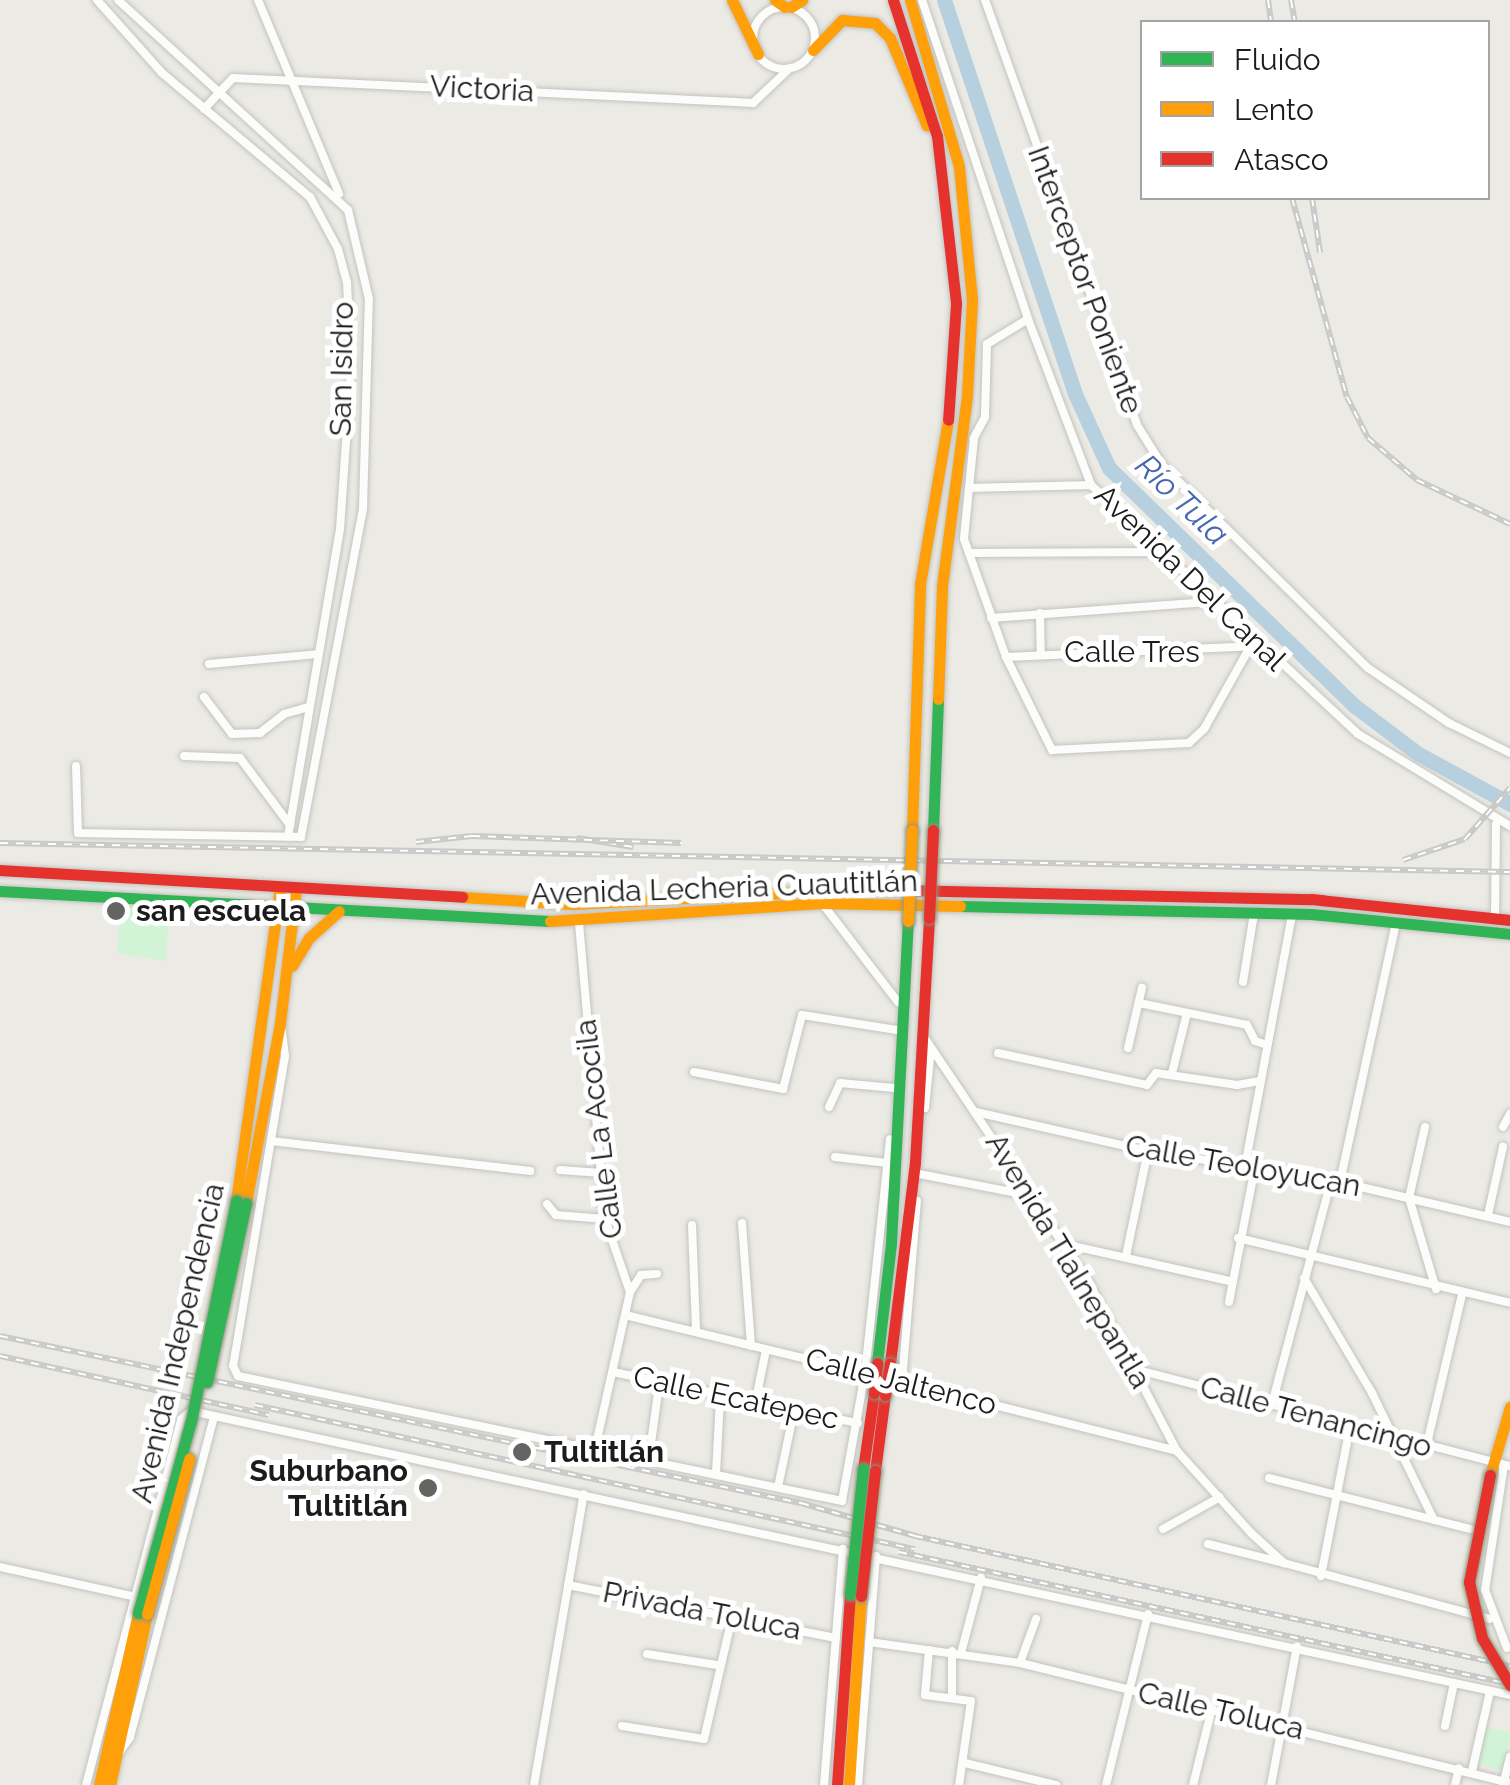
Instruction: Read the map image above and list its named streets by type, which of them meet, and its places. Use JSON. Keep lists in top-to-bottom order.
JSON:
{
  "streets": {
    "main road": ["Avenida Lecheria Cuautitlán", "Avenida Independencia"],
    "street": [
      "Victoria",
      "Interceptor Poniente",
      "San Isidro",
      "Avenida Del Canal",
      "Calle Tres",
      "Calle La Acocila",
      "Calle Teoloyucan",
      "Avenida Tlalnepantla",
      "Calle Jaltenco",
      "Calle Ecatepec",
      "Calle Tenancingo",
      "Privada Toluca",
      "Calle Toluca"
    ]
  },
  "crossings": [
    ["Victoria", "San Isidro"],
    ["Avenida Del Canal", "Calle Tres"],
    ["Avenida Lecheria Cuautitlán", "Calle La Acocila"],
    ["Avenida Lecheria Cuautitlán", "Avenida Independencia"],
    ["Calle Teoloyucan", "Avenida Tlalnepantla"],
    ["Avenida Tlalnepantla", "Calle Jaltenco"],
    ["Avenida Tlalnepantla", "Calle Tenancingo"]
  ],
  "water": ["Río Tula"],
  "places": ["san escuela", "Tultitlán", "Suburbano Tultitlán"],
  "legend": ["Fluido", "Lento", "Atasco"]
}
